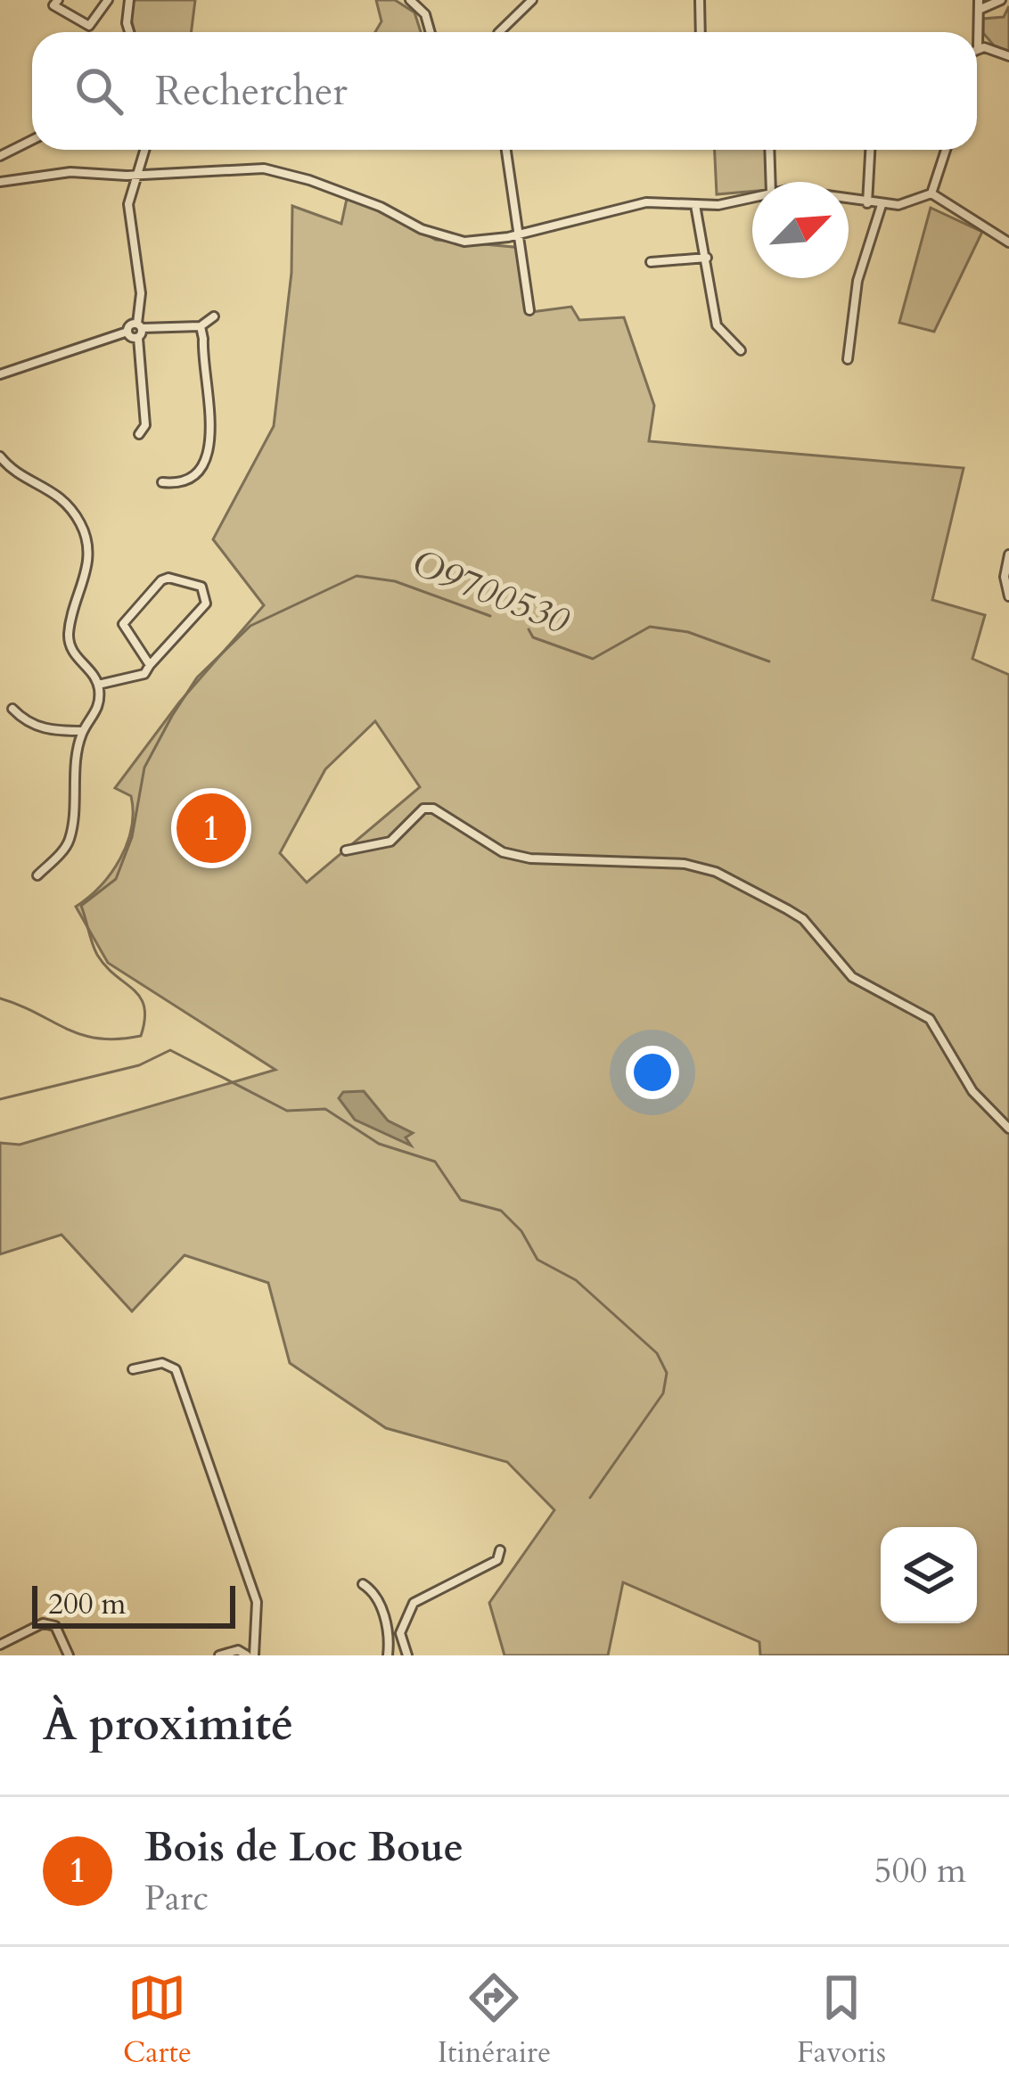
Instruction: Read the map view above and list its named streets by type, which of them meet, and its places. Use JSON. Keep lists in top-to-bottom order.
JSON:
{
  "water": ["O9700530"],
  "scale_bar": "200 m",
  "north": "top right",
  "page": {
    "search": "Rechercher",
    "pins": "1",
    "scale": "200 m",
    "heading": "À proximité",
    "list": [
      {
        "mark": "1",
        "name": "Bois de Loc Boue",
        "note": "Parc",
        "value": "500 m"
      }
    ],
    "nav": ["Carte", "Itinéraire", "Favoris"]
  }
}
